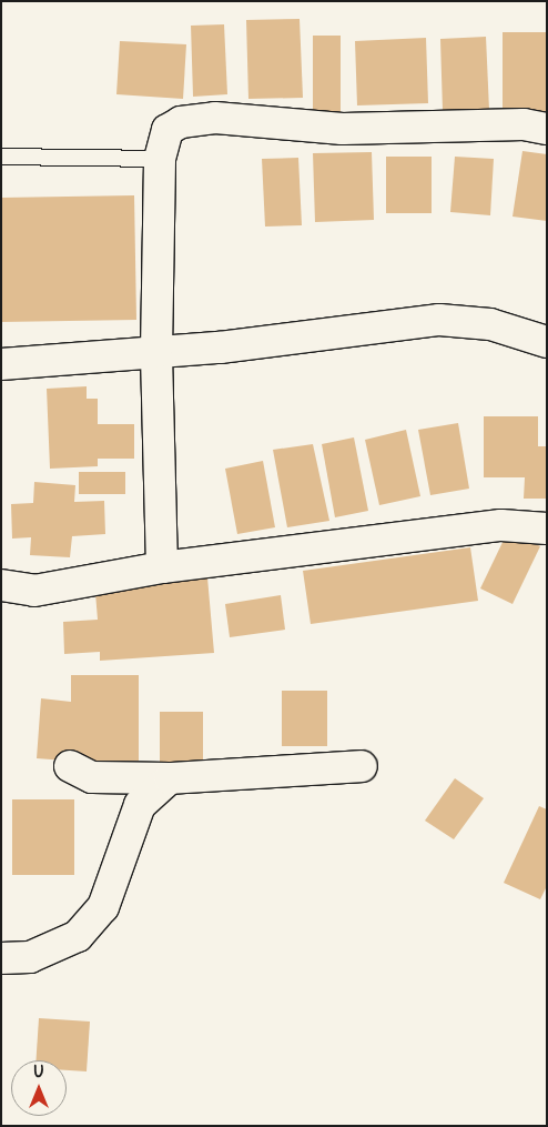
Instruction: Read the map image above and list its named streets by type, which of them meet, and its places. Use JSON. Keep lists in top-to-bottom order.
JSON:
{
  "north": "top"
}
